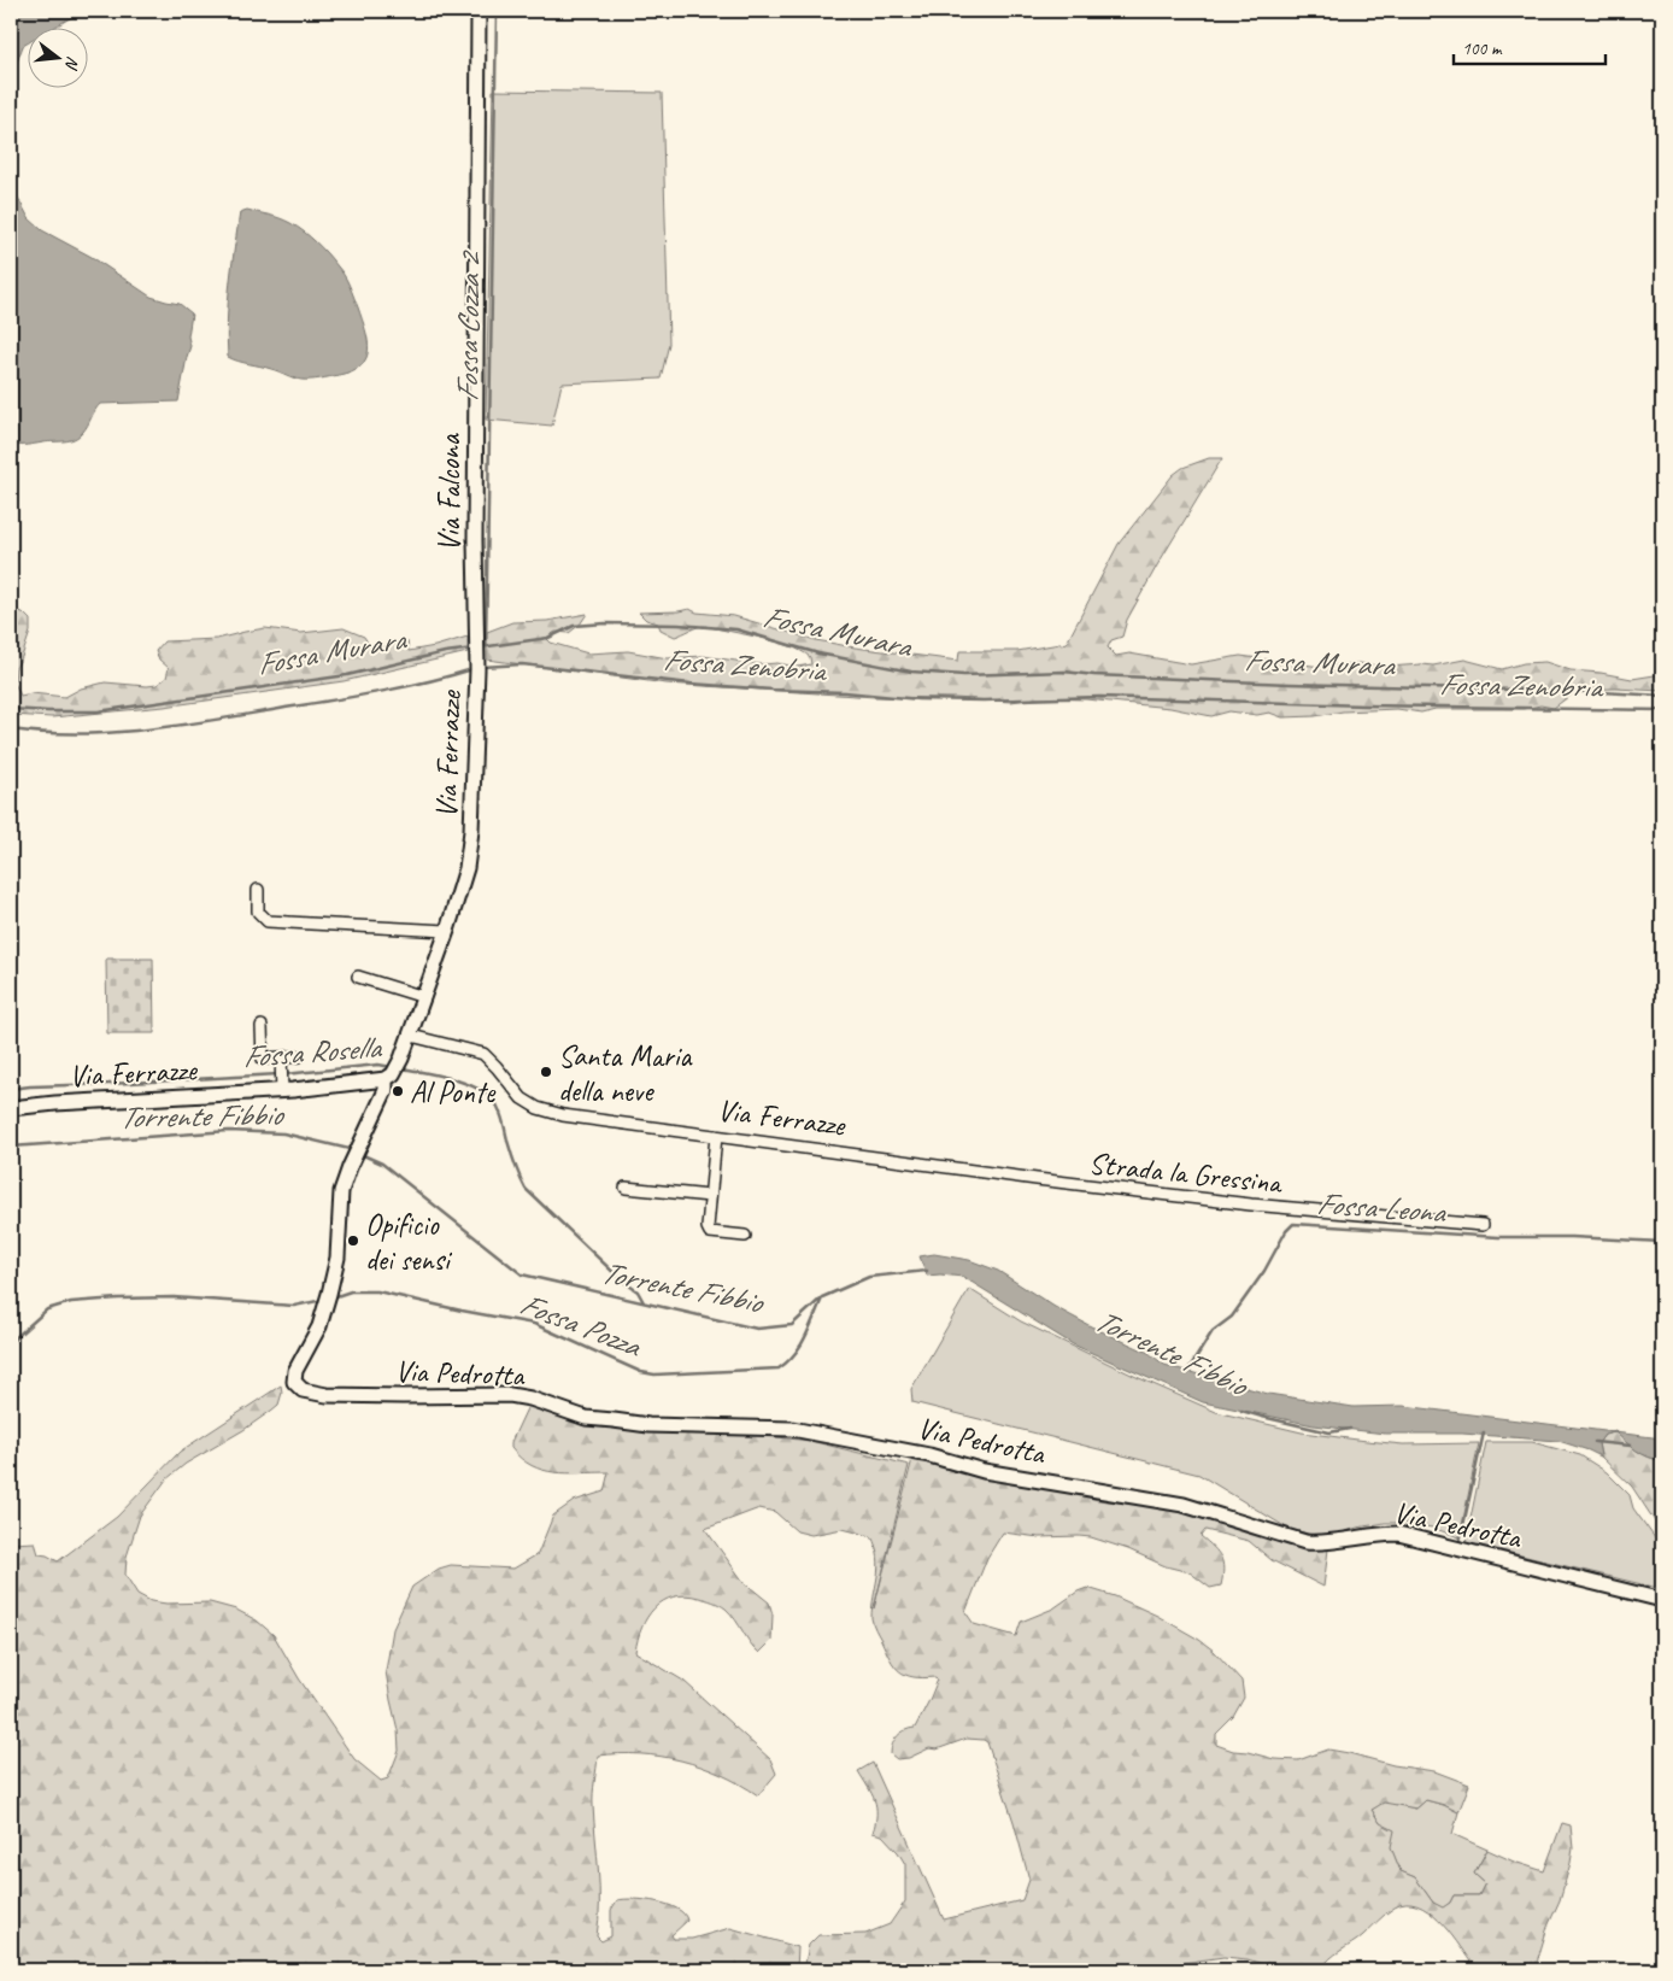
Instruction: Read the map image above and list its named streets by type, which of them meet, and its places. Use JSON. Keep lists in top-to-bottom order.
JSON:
{
  "streets": {
    "street": [
      "Via Falcona",
      "Via Ferrazze",
      "Strada la Gressina",
      "Via Pedrotta"
    ]
  },
  "crossings": [
    ["Via Falcona", "Via Ferrazze"],
    ["Via Ferrazze", "Strada la Gressina"],
    ["Via Ferrazze", "Via Pedrotta"]
  ],
  "water": [
    "Fossa Cozza 2",
    "Fossa Murara",
    "Fossa Zenobria",
    "Fossa Rosella",
    "Torrente Fibbio",
    "Fossa Leona",
    "Fossa Pozza"
  ],
  "places": ["Santa Maria della neve", "Al Ponte", "Opificio dei sensi"],
  "scale_bar": "100 m",
  "north": "right"
}
